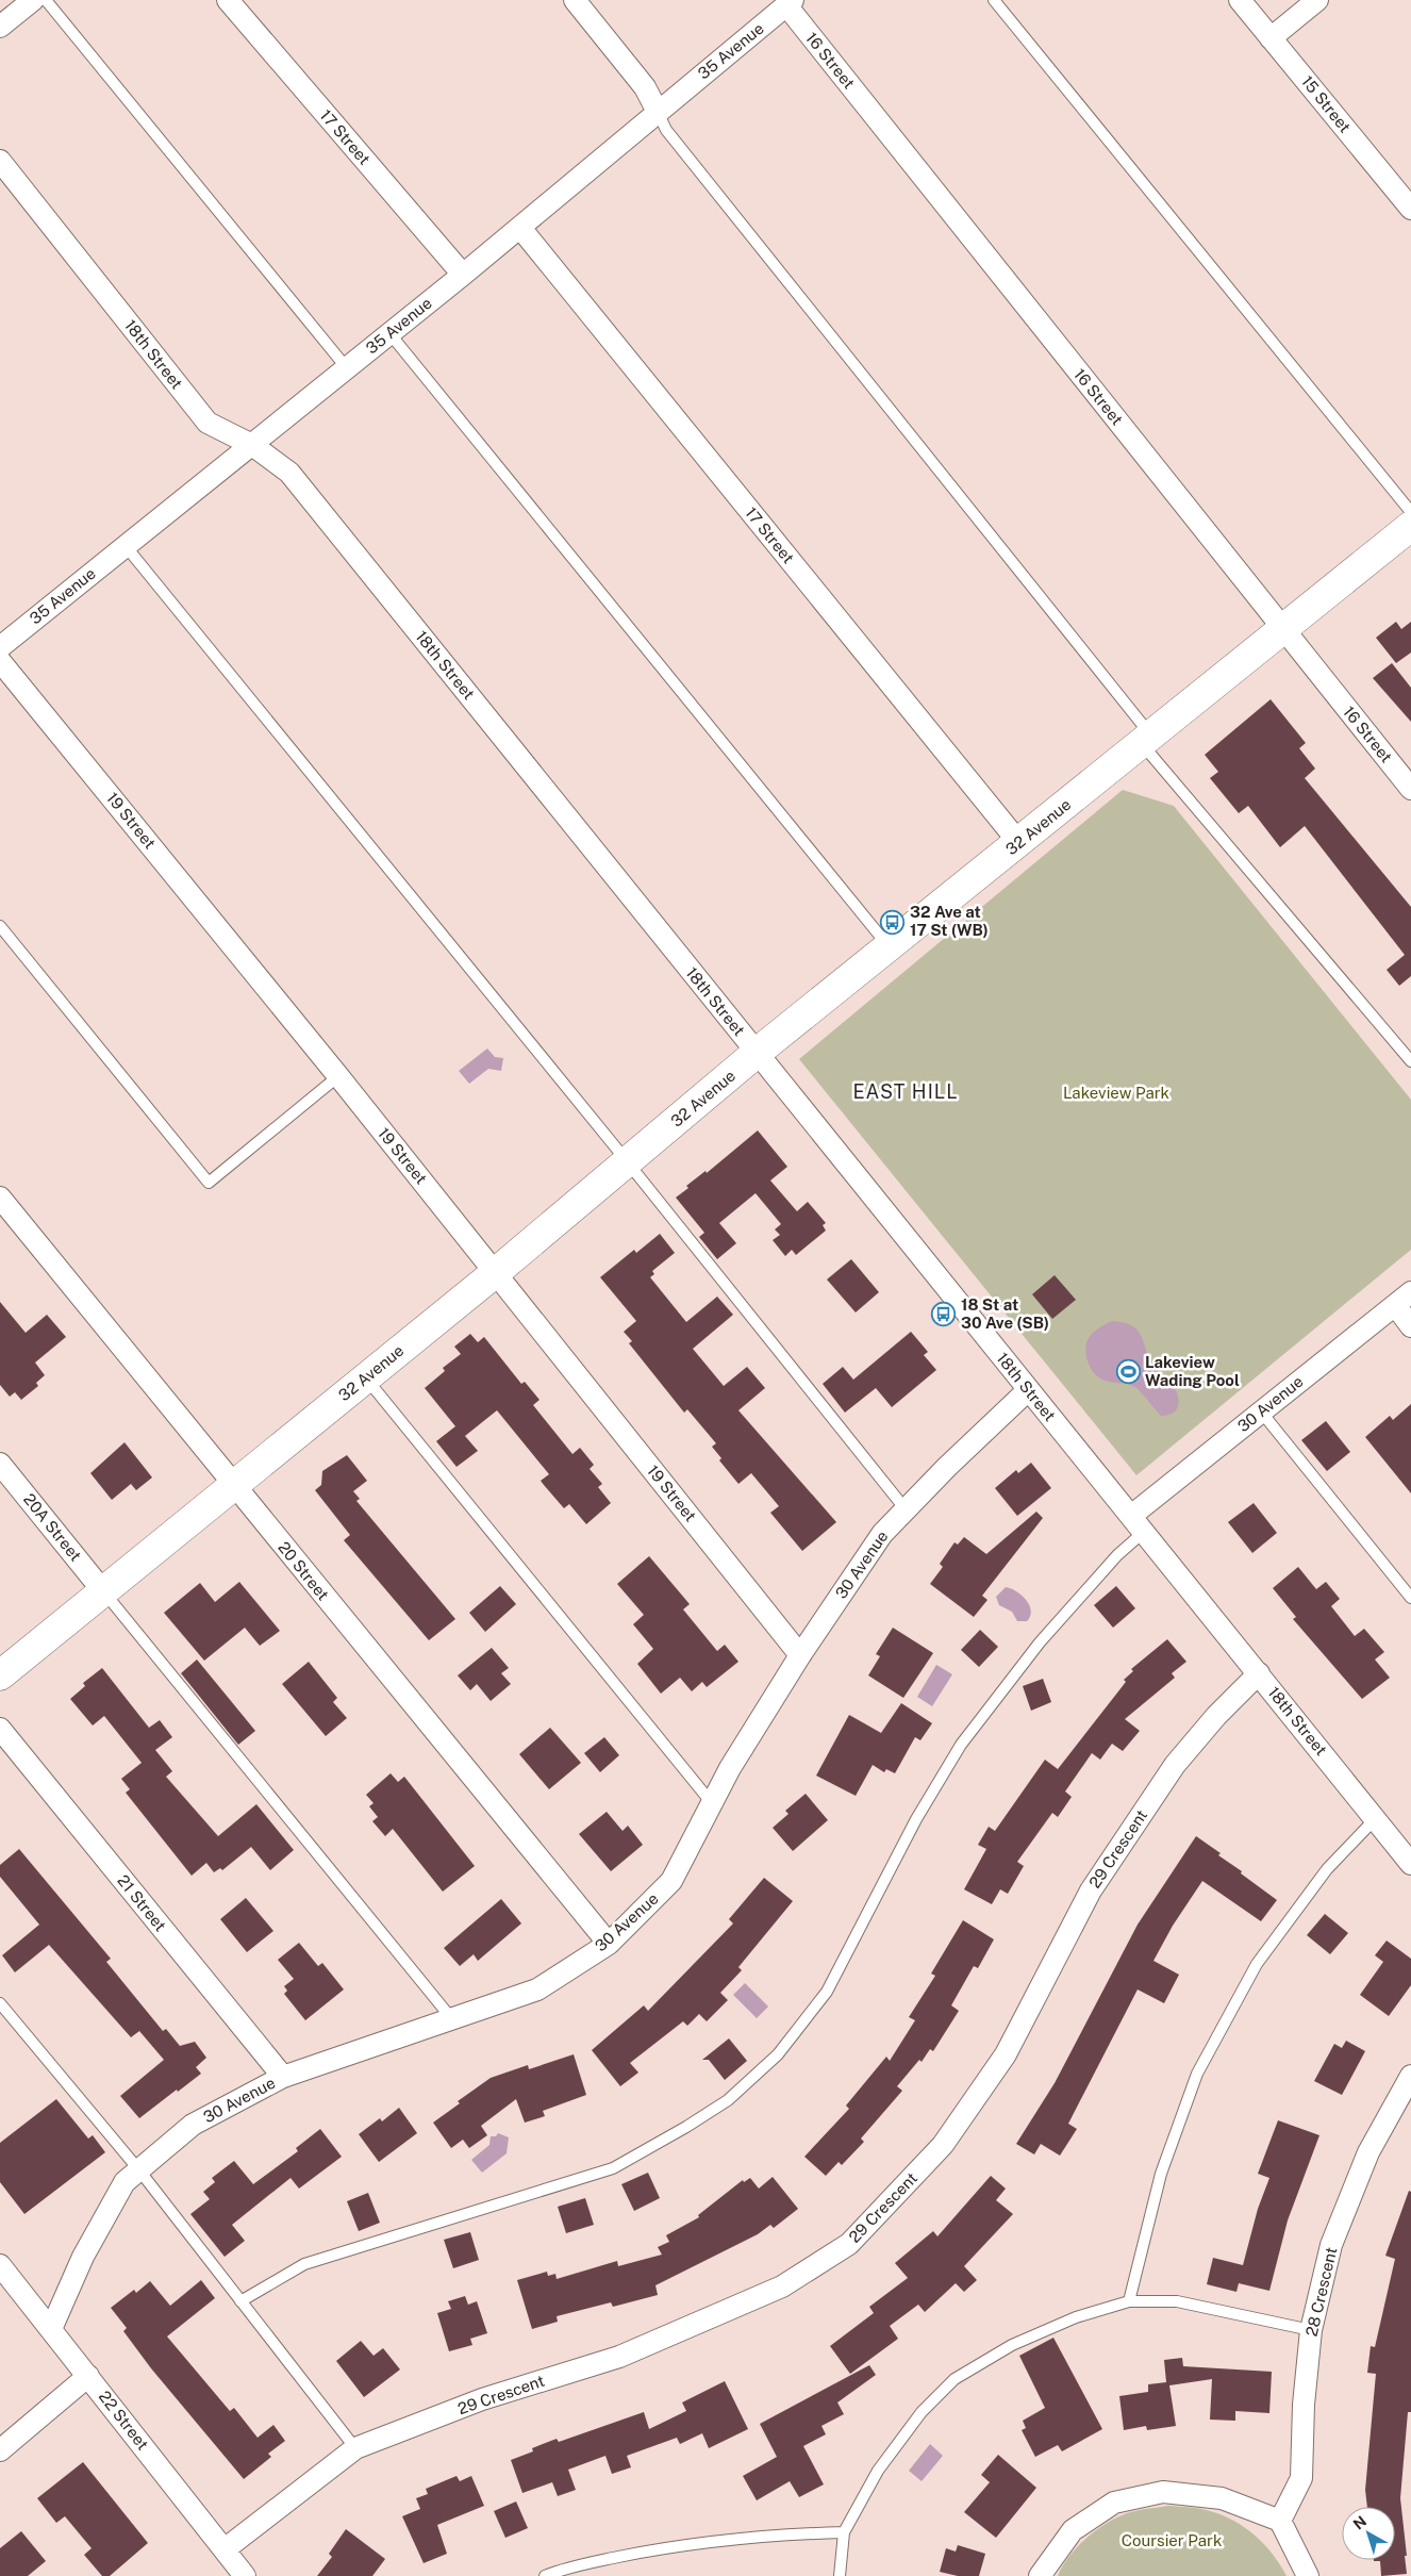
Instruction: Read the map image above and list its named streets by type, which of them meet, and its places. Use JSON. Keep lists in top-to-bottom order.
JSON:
{
  "streets": {
    "street": [
      "35 Avenue",
      "16 Street",
      "15 Street",
      "17 Street",
      "18th Street",
      "19 Street",
      "32 Avenue",
      "30 Avenue",
      "20A Street",
      "20 Street",
      "29 Crescent",
      "21 Street",
      "28 Crescent",
      "22 Street"
    ]
  },
  "crossings": [
    ["35 Avenue", "16 Street"],
    ["35 Avenue", "17 Street"],
    ["35 Avenue", "18th Street"],
    ["16 Street", "32 Avenue"],
    ["17 Street", "32 Avenue"],
    ["18th Street", "32 Avenue"],
    ["18th Street", "30 Avenue"],
    ["18th Street", "29 Crescent"],
    ["19 Street", "32 Avenue"],
    ["19 Street", "30 Avenue"],
    ["32 Avenue", "20A Street"],
    ["32 Avenue", "20 Street"],
    ["30 Avenue", "20 Street"],
    ["30 Avenue", "21 Street"],
    ["30 Avenue", "22 Street"],
    ["29 Crescent", "22 Street"]
  ],
  "districts": ["EAST HILL"],
  "parks": ["Lakeview Park", "Coursier Park"],
  "places": {
    "bus stop": ["32 Ave at 17 St (WB)", "18 St at 30 Ave (SB)"],
    "sports": ["Lakeview Wading Pool"]
  },
  "north": "top left"
}
